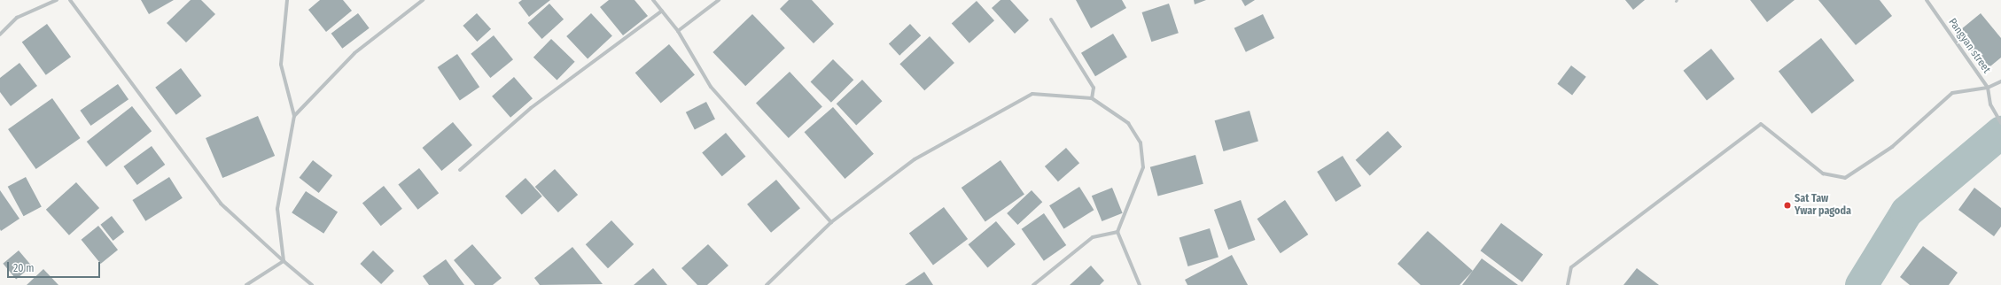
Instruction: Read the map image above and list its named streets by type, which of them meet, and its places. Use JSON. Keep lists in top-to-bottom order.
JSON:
{
  "streets": {
    "street": ["Pangyan street"]
  },
  "places": ["Sat Taw Ywar pagoda"],
  "scale_bar": "20 m"
}
